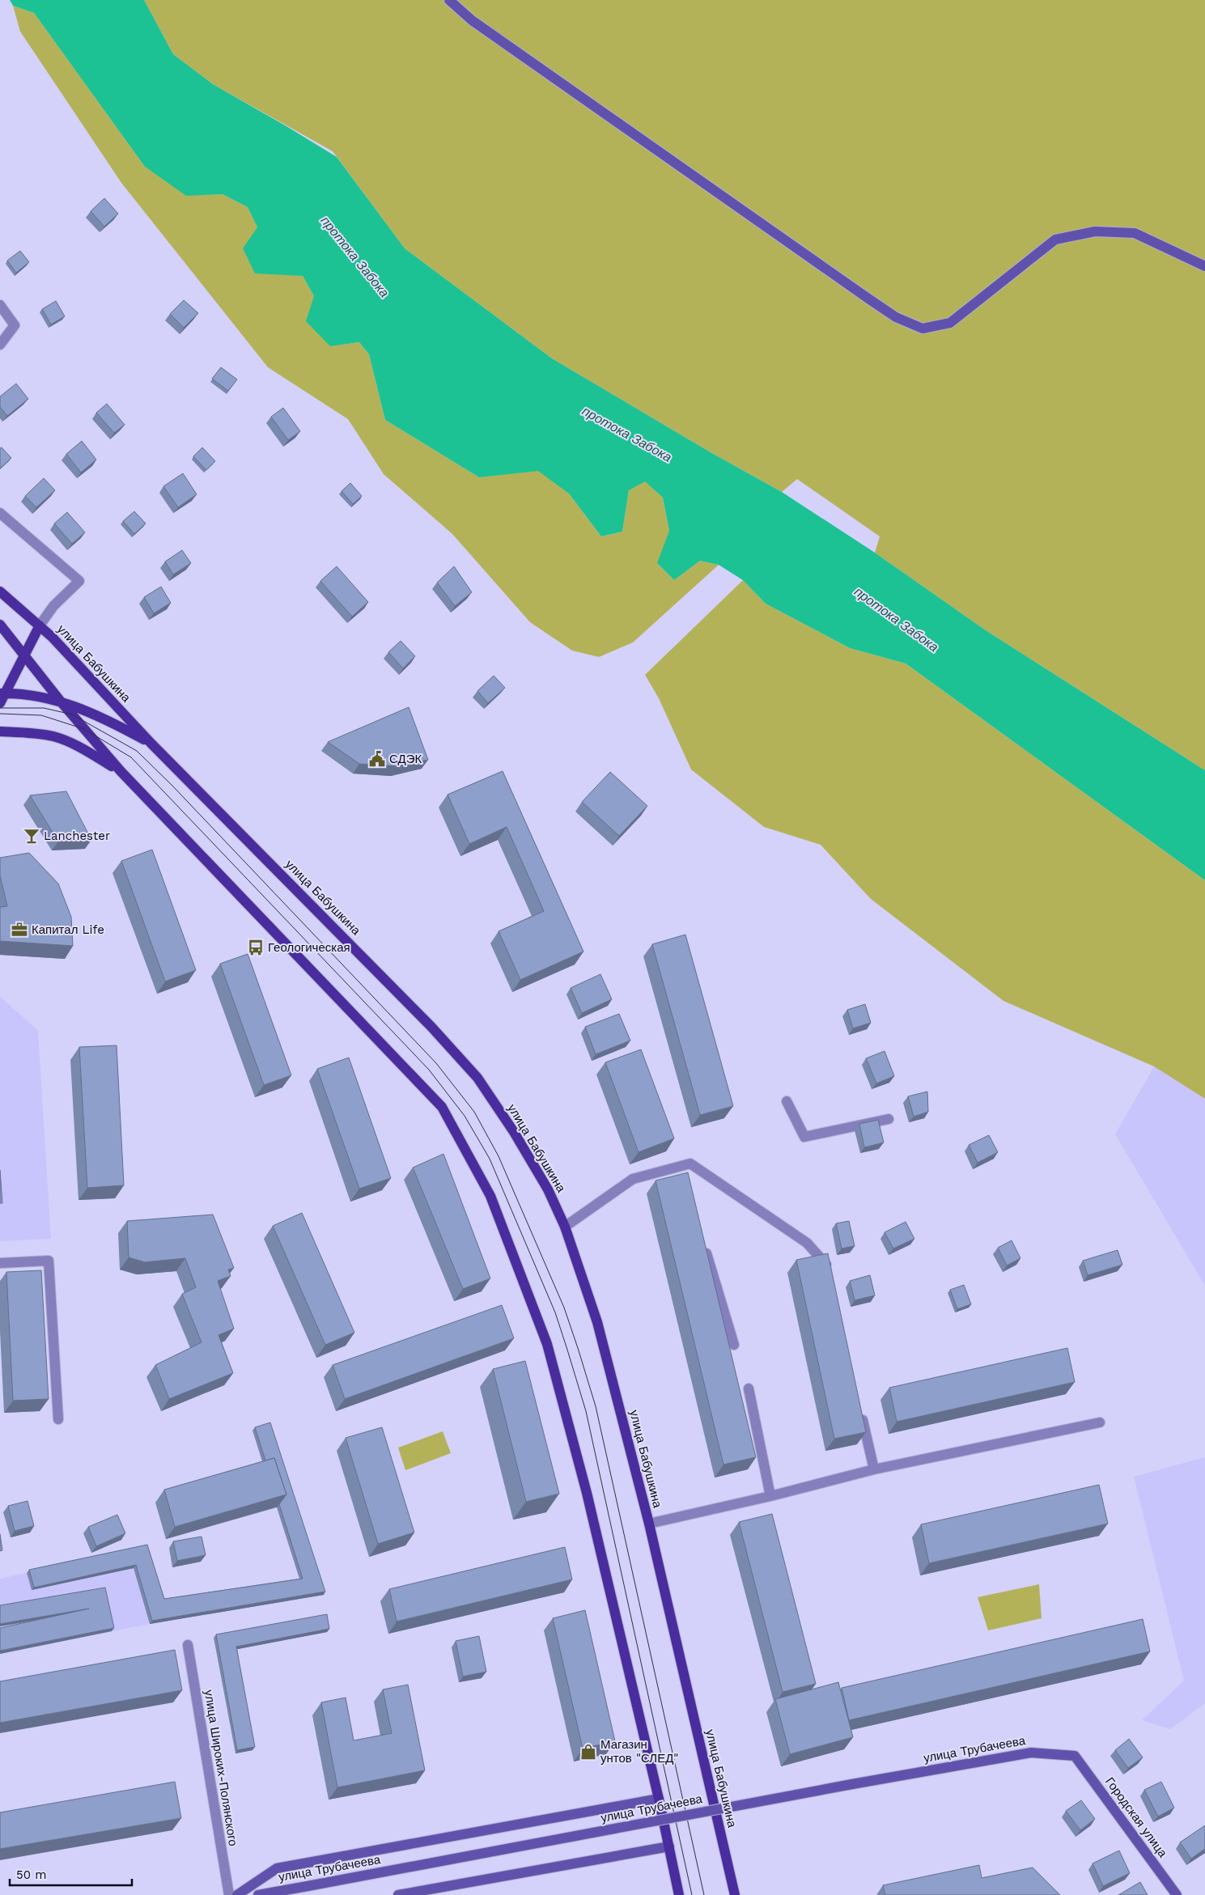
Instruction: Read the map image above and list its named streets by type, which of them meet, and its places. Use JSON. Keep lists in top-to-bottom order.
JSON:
{
  "streets": {
    "main road": ["улица Бабушкина", "улица Трубачеева", "Городская улица"],
    "street": ["улица Широких-Полянского"]
  },
  "crossings": [
    ["улица Трубачеева", "Городская улица"]
  ],
  "water": ["протока Забока"],
  "places": {
    "public building": ["СДЭК"],
    "bar": ["Lanchester"],
    "office": ["Капитал Life"],
    "bus stop": ["Геологическая"],
    "shop": ["Магазин унтов \"СЛЕД\""]
  },
  "scale_bar": "50 m"
}
